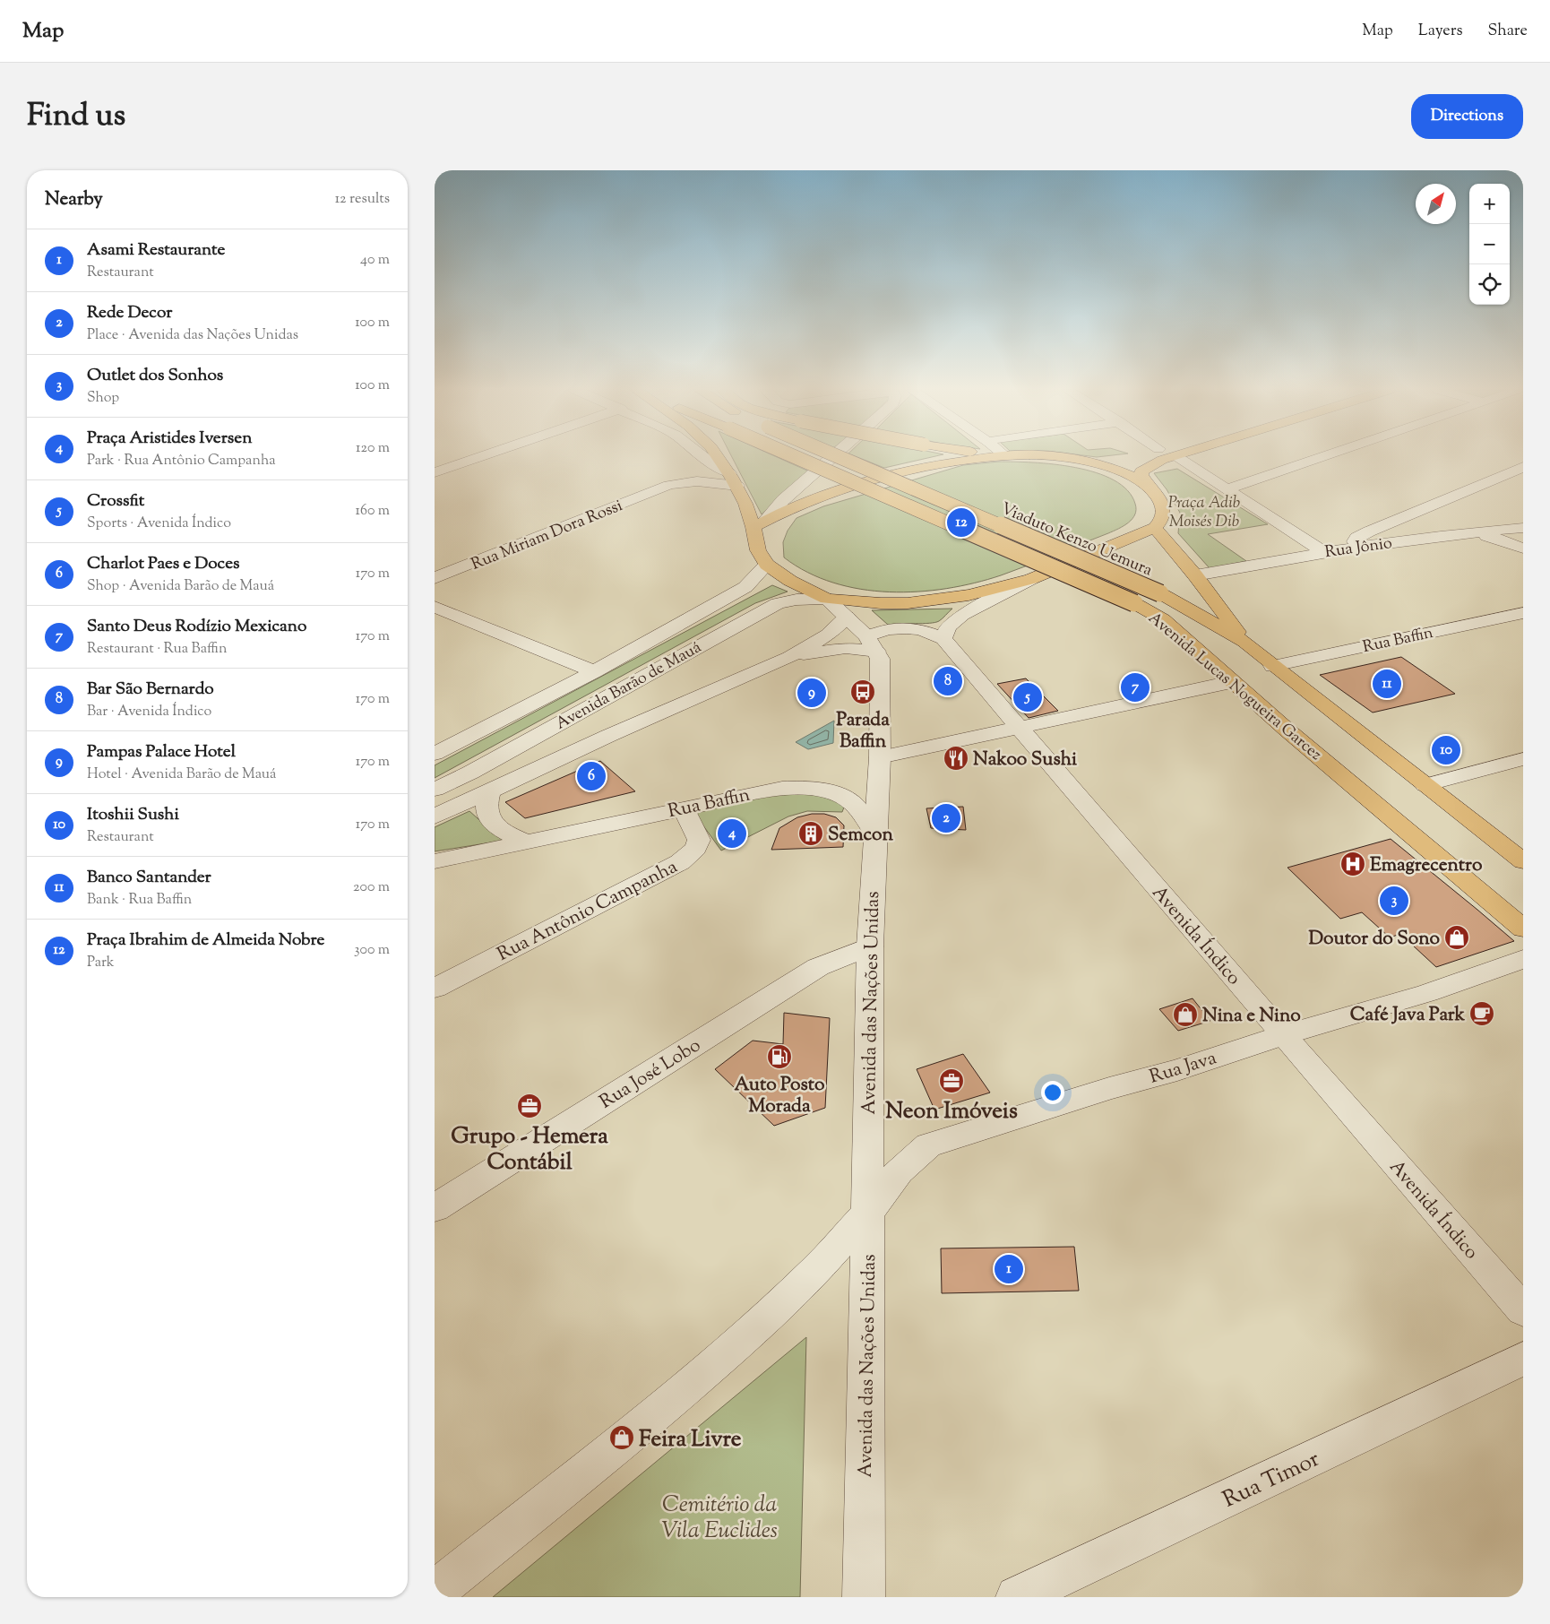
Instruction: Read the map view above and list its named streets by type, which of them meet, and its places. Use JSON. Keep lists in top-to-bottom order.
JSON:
{
  "streets": {
    "main road": ["Viaduto Kenzo Uemura", "Avenida Lucas Nogueira Garcez"],
    "street": [
      "Rua Miriam Dora Rossi",
      "Rua Jônio",
      "Rua Baffin",
      "Avenida Barão de Mauá",
      "Rua Antônio Campanha",
      "Avenida Índico",
      "Avenida das Nações Unidas",
      "Rua Java",
      "Rua José Lobo",
      "Rua Timor"
    ]
  },
  "crossings": [
    ["Viaduto Kenzo Uemura", "Avenida Lucas Nogueira Garcez"],
    ["Rua Jônio", "Avenida Lucas Nogueira Garcez"],
    ["Rua Baffin", "Avenida Lucas Nogueira Garcez"],
    ["Rua Baffin", "Rua Antônio Campanha"],
    ["Rua Baffin", "Avenida das Nações Unidas"],
    ["Avenida Barão de Mauá", "Avenida Índico"],
    ["Avenida Barão de Mauá", "Avenida das Nações Unidas"],
    ["Avenida Índico", "Avenida das Nações Unidas"],
    ["Avenida Índico", "Rua Java"],
    ["Avenida das Nações Unidas", "Rua Java"],
    ["Avenida das Nações Unidas", "Rua José Lobo"]
  ],
  "parks": ["Praça Adib Moisés Dib", "Cemitério da Vila Euclides"],
  "places": {
    "bus stop": ["Parada Baffin"],
    "restaurant": ["Nakoo Sushi"],
    "building": ["Semcon"],
    "hospital": ["Emagrecentro"],
    "shop": ["Doutor do Sono", "Nina e Nino", "Feira Livre"],
    "cafe": ["Café Java Park"],
    "fuel station": ["Auto Posto Morada"],
    "office": ["Neon Imóveis", "Grupo - Hemera Contábil"]
  },
  "north": "top right",
  "page": {
    "header": "Map",
    "nav": ["Map", "Layers", "Share"],
    "title": "Find us",
    "buttons": "Directions",
    "heading": ["Nearby", "12 results"],
    "map_buttons": ["+", "−"],
    "list": [
      {
        "mark": "1",
        "name": "Asami Restaurante",
        "note": "Restaurant",
        "value": "40 m"
      },
      {
        "mark": "2",
        "name": "Rede Decor",
        "note": "Place · Avenida das Nações Unidas",
        "value": "100 m"
      },
      {
        "mark": "3",
        "name": "Outlet dos Sonhos",
        "note": "Shop",
        "value": "100 m"
      },
      {
        "mark": "4",
        "name": "Praça Aristides Iversen",
        "note": "Park · Rua Antônio Campanha",
        "value": "120 m"
      },
      {
        "mark": "5",
        "name": "Crossfit",
        "note": "Sports · Avenida Índico",
        "value": "160 m"
      },
      {
        "mark": "6",
        "name": "Charlot Paes e Doces",
        "note": "Shop · Avenida Barão de Mauá",
        "value": "170 m"
      },
      {
        "mark": "7",
        "name": "Santo Deus Rodízio Mexicano",
        "note": "Restaurant · Rua Baffin",
        "value": "170 m"
      },
      {
        "mark": "8",
        "name": "Bar São Bernardo",
        "note": "Bar · Avenida Índico",
        "value": "170 m"
      },
      {
        "mark": "9",
        "name": "Pampas Palace Hotel",
        "note": "Hotel · Avenida Barão de Mauá",
        "value": "170 m"
      },
      {
        "mark": "10",
        "name": "Itoshii Sushi",
        "note": "Restaurant",
        "value": "170 m"
      },
      {
        "mark": "11",
        "name": "Banco Santander",
        "note": "Bank · Rua Baffin",
        "value": "200 m"
      },
      {
        "mark": "12",
        "name": "Praça Ibrahim de Almeida Nobre",
        "note": "Park",
        "value": "300 m"
      }
    ],
    "pins": [
      "12",
      "8",
      "11",
      "7",
      "9",
      "5",
      "10",
      "6",
      "2",
      "4",
      "3",
      "1"
    ]
  }
}
